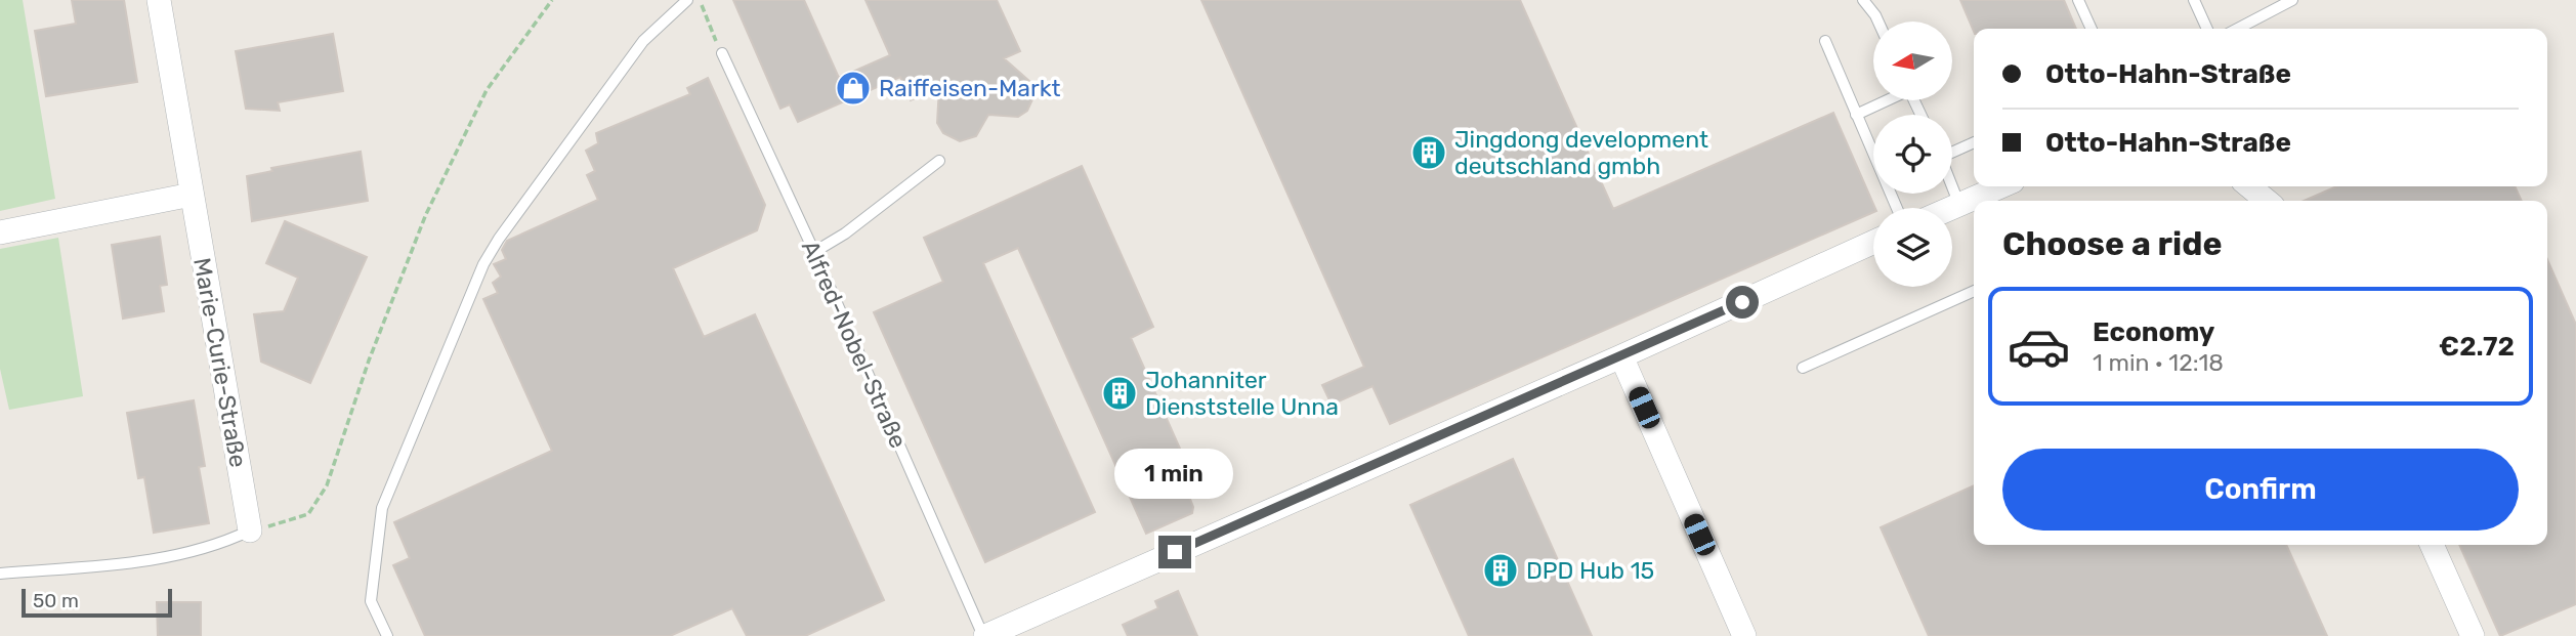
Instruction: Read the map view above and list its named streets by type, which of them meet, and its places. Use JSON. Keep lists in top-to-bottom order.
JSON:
{
  "streets": {
    "street": ["Marie-Curie-Straße"],
    "lane": ["Alfred-Nobel-Straße"]
  },
  "places": {
    "shop": ["Raiffeisen-Markt"],
    "building": ["Jingdong development deutschland gmbh", "Johanniter Dienststelle Unna", "DPD Hub 15"]
  },
  "scale_bar": "50 m",
  "north": "left",
  "page": {
    "banner": ["Otto-Hahn-Straße", "Otto-Hahn-Straße"],
    "heading": "Choose a ride",
    "list": [
      {
        "name": "Economy",
        "note": "1 min · 12:18",
        "value": "€2.72"
      }
    ],
    "buttons": "Confirm",
    "bubble": "1 min",
    "scale": "50 m"
  }
}
